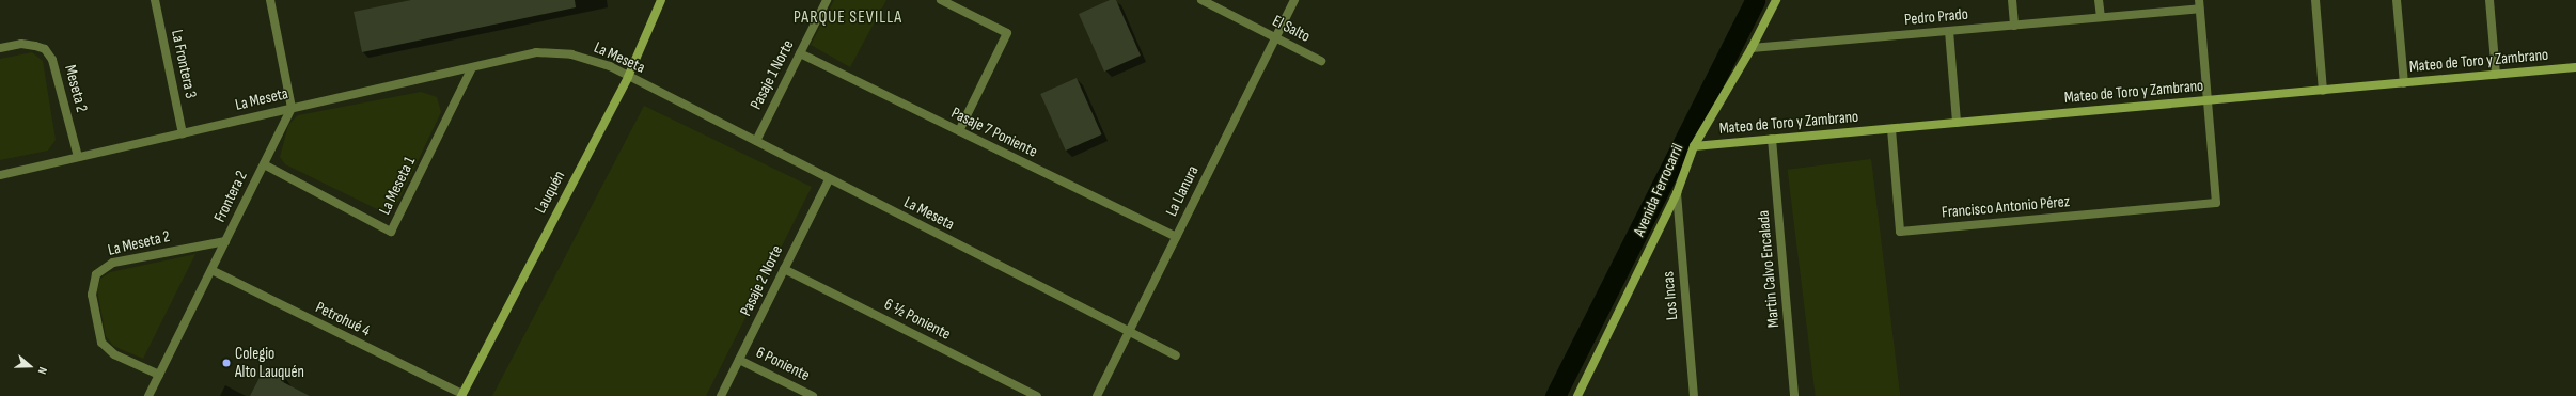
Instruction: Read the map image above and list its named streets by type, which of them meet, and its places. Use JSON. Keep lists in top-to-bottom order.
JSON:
{
  "streets": {
    "street": [
      "Pedro Prado",
      "El Salto",
      "La Meseta",
      "Mateo de Toro y Zambrano",
      "La Frontera 3",
      "Pasaje 1 Norte",
      "Meseta 2",
      "Pasaje 7 Poniente",
      "La Meseta 1",
      "Avenida Ferrocarril",
      "La Llanura",
      "Lauquén",
      "Frontera 2",
      "Francisco Antonio Pérez",
      "La Meseta 2",
      "Martin Calvo Encalada",
      "Pasaje 2 Norte",
      "Los Incas",
      "Petrohué 4",
      "6 ½ Poniente",
      "6 Poniente"
    ]
  },
  "crossings": [
    ["Pedro Prado", "Avenida Ferrocarril"],
    ["El Salto", "La Llanura"],
    ["La Meseta", "La Frontera 3"],
    ["La Meseta", "Pasaje 1 Norte"],
    ["La Meseta", "Meseta 2"],
    ["La Meseta", "La Meseta 1"],
    ["La Meseta", "La Llanura"],
    ["La Meseta", "Lauquén"],
    ["La Meseta", "Frontera 2"],
    ["La Meseta", "Pasaje 2 Norte"],
    ["Mateo de Toro y Zambrano", "Avenida Ferrocarril"],
    ["Mateo de Toro y Zambrano", "Francisco Antonio Pérez"],
    ["Mateo de Toro y Zambrano", "Martin Calvo Encalada"],
    ["Pasaje 1 Norte", "Pasaje 7 Poniente"],
    ["Pasaje 7 Poniente", "La Llanura"],
    ["La Meseta 1", "Frontera 2"],
    ["Avenida Ferrocarril", "Los Incas"],
    ["Lauquén", "Petrohué 4"],
    ["Frontera 2", "La Meseta 2"],
    ["Frontera 2", "Petrohué 4"],
    ["Pasaje 2 Norte", "6 ½ Poniente"],
    ["Pasaje 2 Norte", "6 Poniente"]
  ],
  "districts": ["PARQUE SEVILLA"],
  "places": ["Colegio Alto Lauquén"],
  "north": "right"
}
